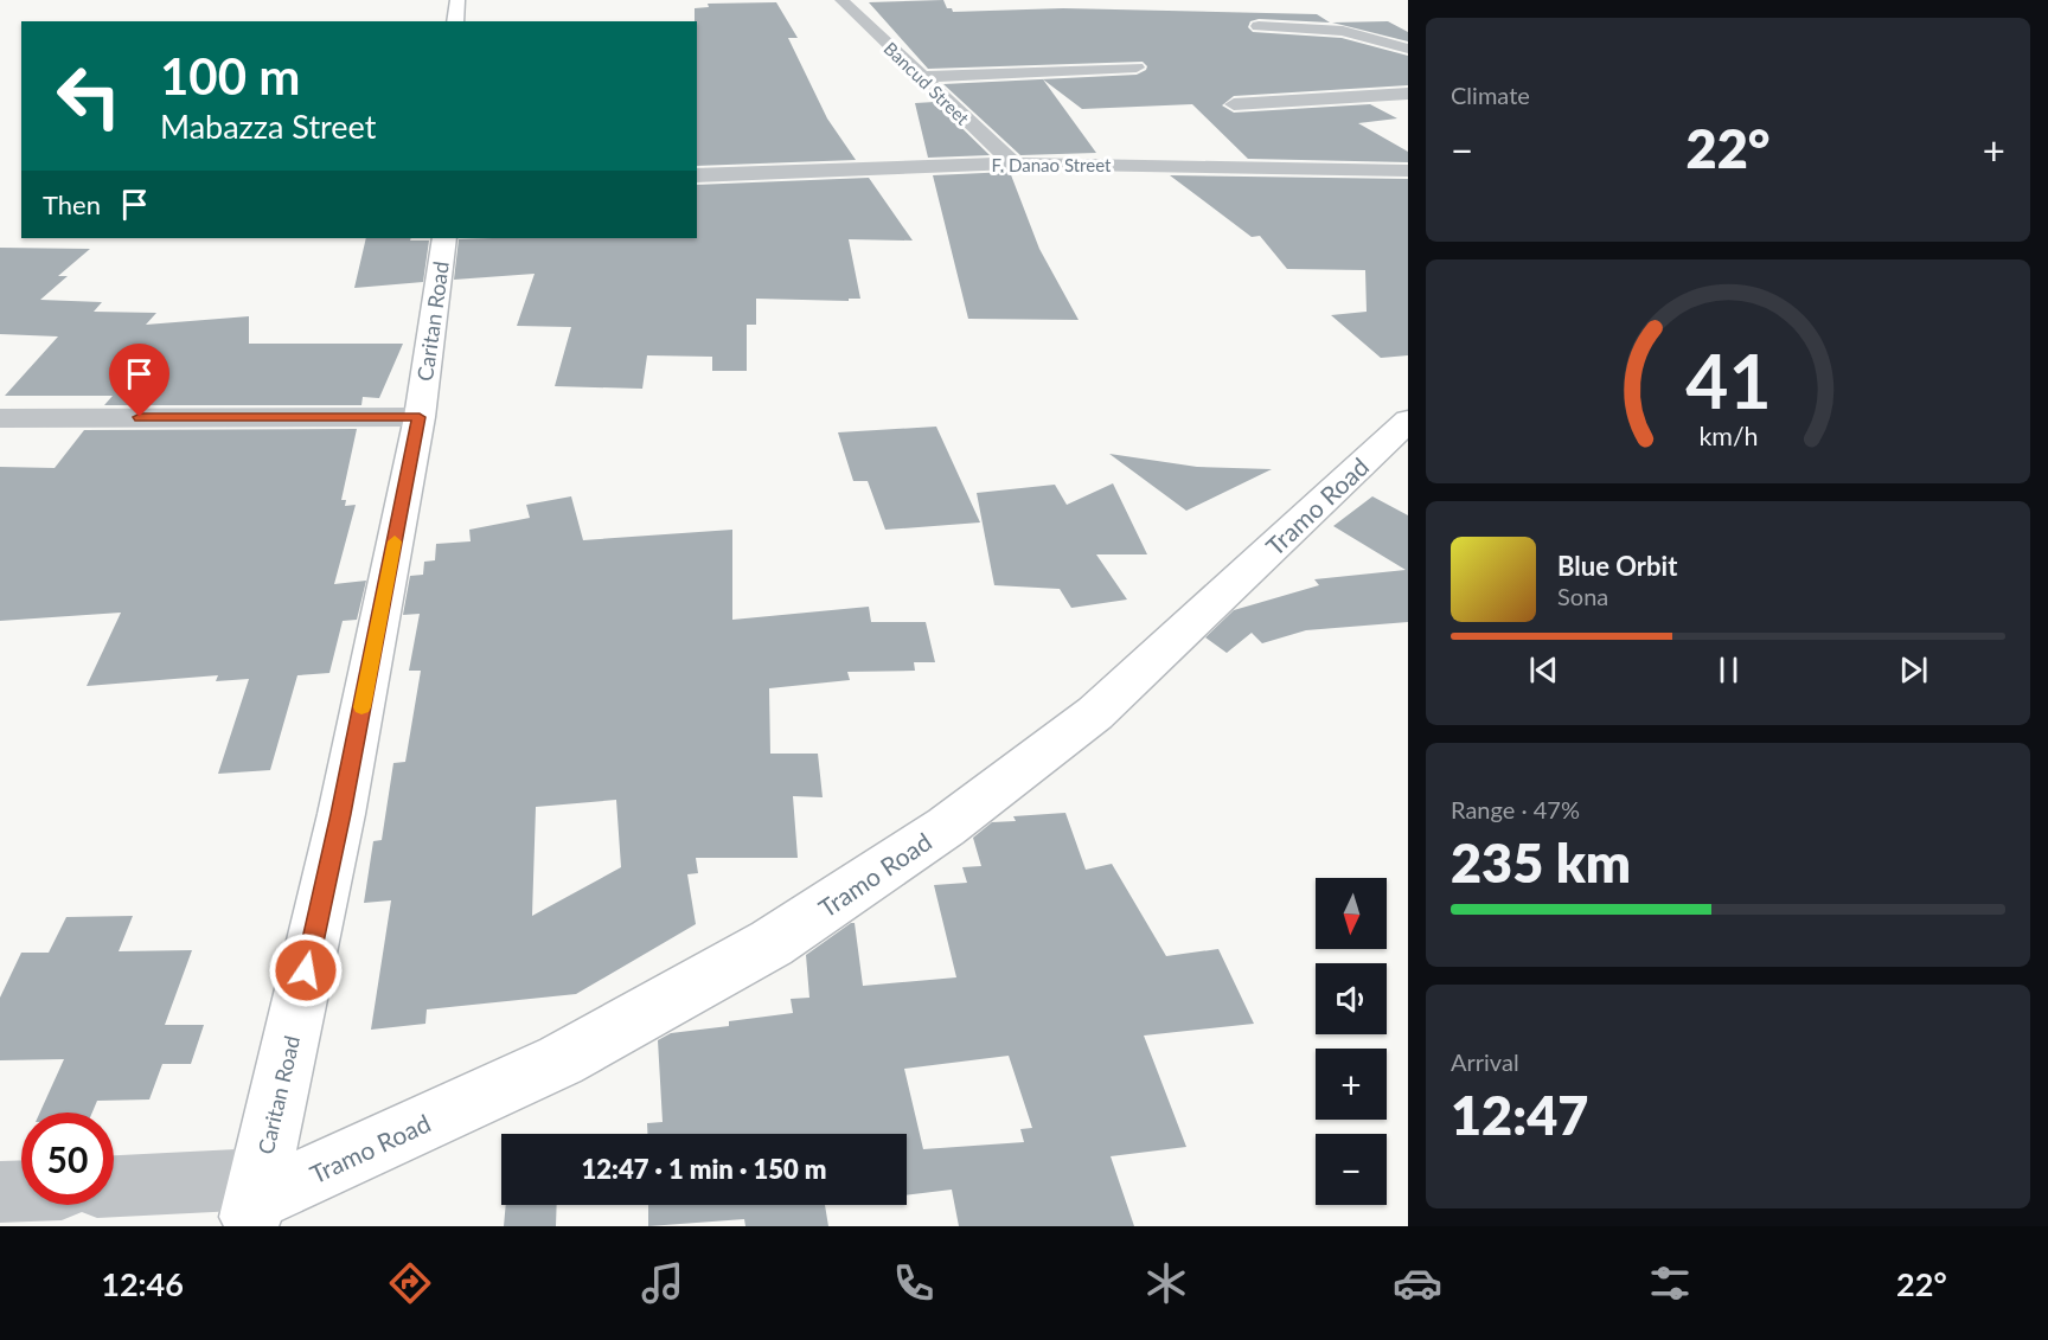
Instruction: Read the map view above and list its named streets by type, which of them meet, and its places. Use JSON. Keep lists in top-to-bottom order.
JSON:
{
  "streets": {
    "main road": ["Caritan Road", "Tramo Road"],
    "street": ["Bancud Street", "F. Danao Street"]
  },
  "crossings": [
    ["Bancud Street", "F. Danao Street"],
    ["Caritan Road", "Tramo Road"]
  ],
  "north": "bottom",
  "page": {
    "tile": [
      "Climate",
      ["Range · 47%", "235 km"],
      ["Arrival", "12:47"]
    ],
    "turn": ["100 m", "Mabazza Street"],
    "heat": ["−", "22°", "+"],
    "then": "Then",
    "song": ["Blue Orbit", "Sona"],
    "map_buttons": ["+", "−"],
    "limit": "50",
    "trip": "12:47 · 1 min · 150 m",
    "tabs": ["12:46", "22°"],
    "gauge": ["41", "km/h"]
  }
}
